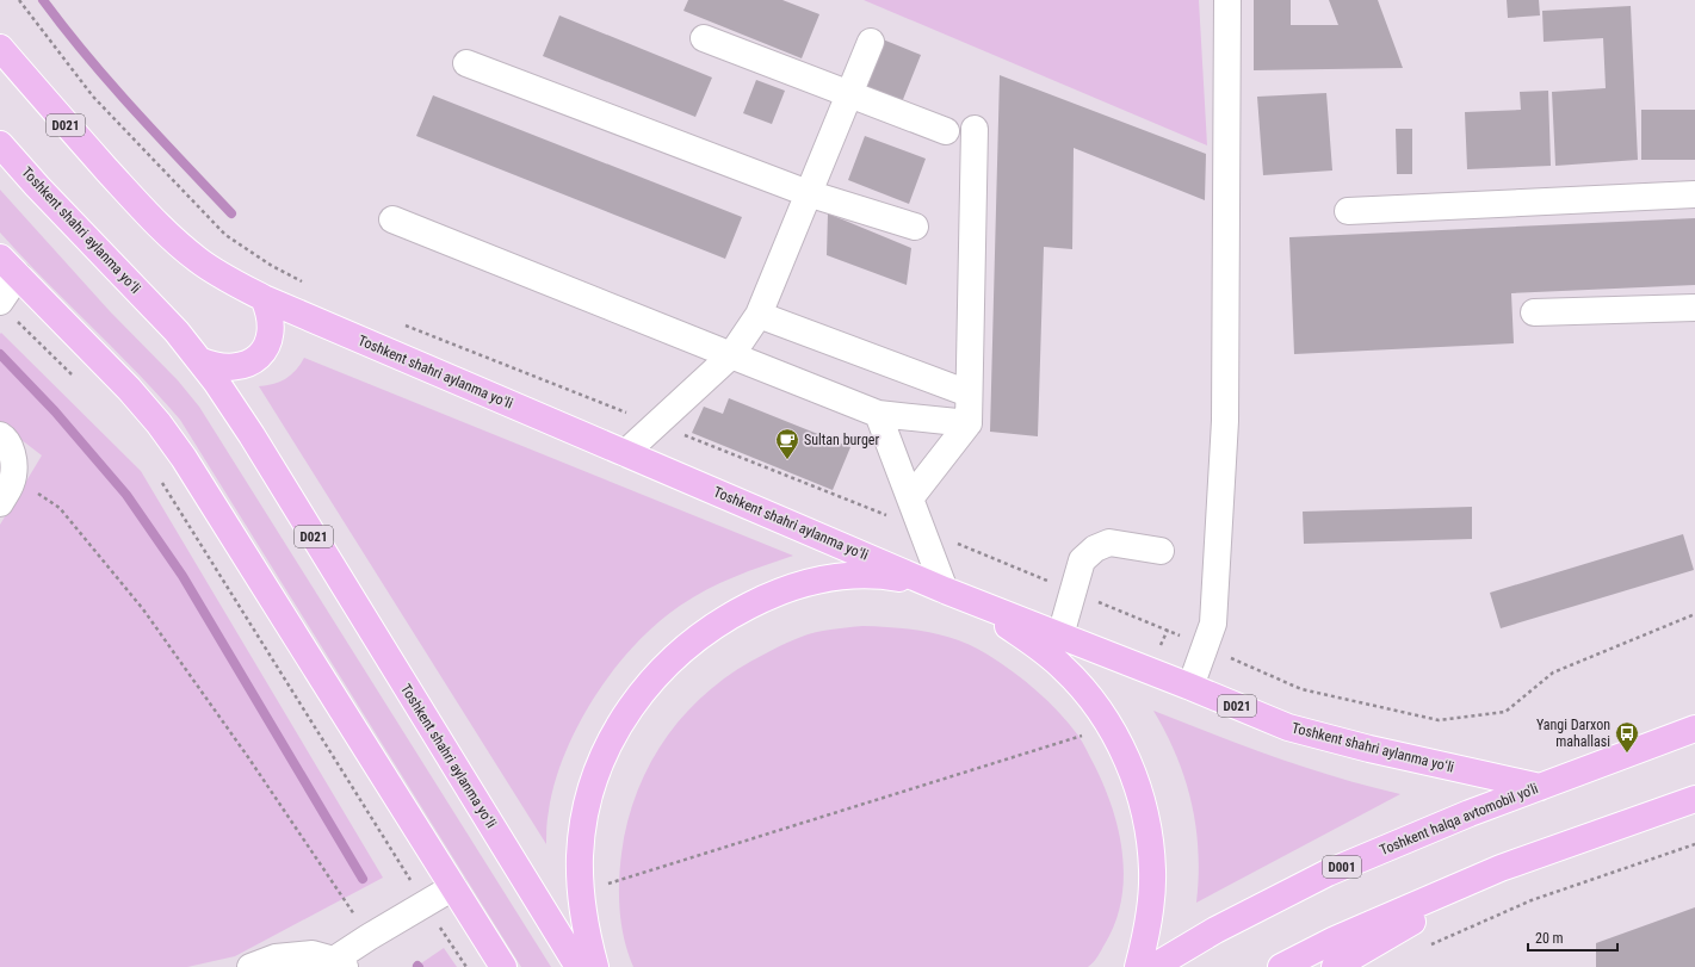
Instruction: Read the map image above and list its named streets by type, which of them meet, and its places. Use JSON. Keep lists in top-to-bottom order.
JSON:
{
  "streets": {
    "highway": [
      "D021",
      "Toshkent shahri aylanma yoʻli",
      "Toshkent halqa avtomobil yo'li",
      "D001"
    ]
  },
  "crossings": [
    ["Toshkent shahri aylanma yoʻli", "Toshkent halqa avtomobil yo'li"]
  ],
  "places": {
    "cafe": ["Sultan burger"],
    "bus stop": ["Yangi Darxon mahallasi"]
  },
  "scale_bar": "20 m"
}
